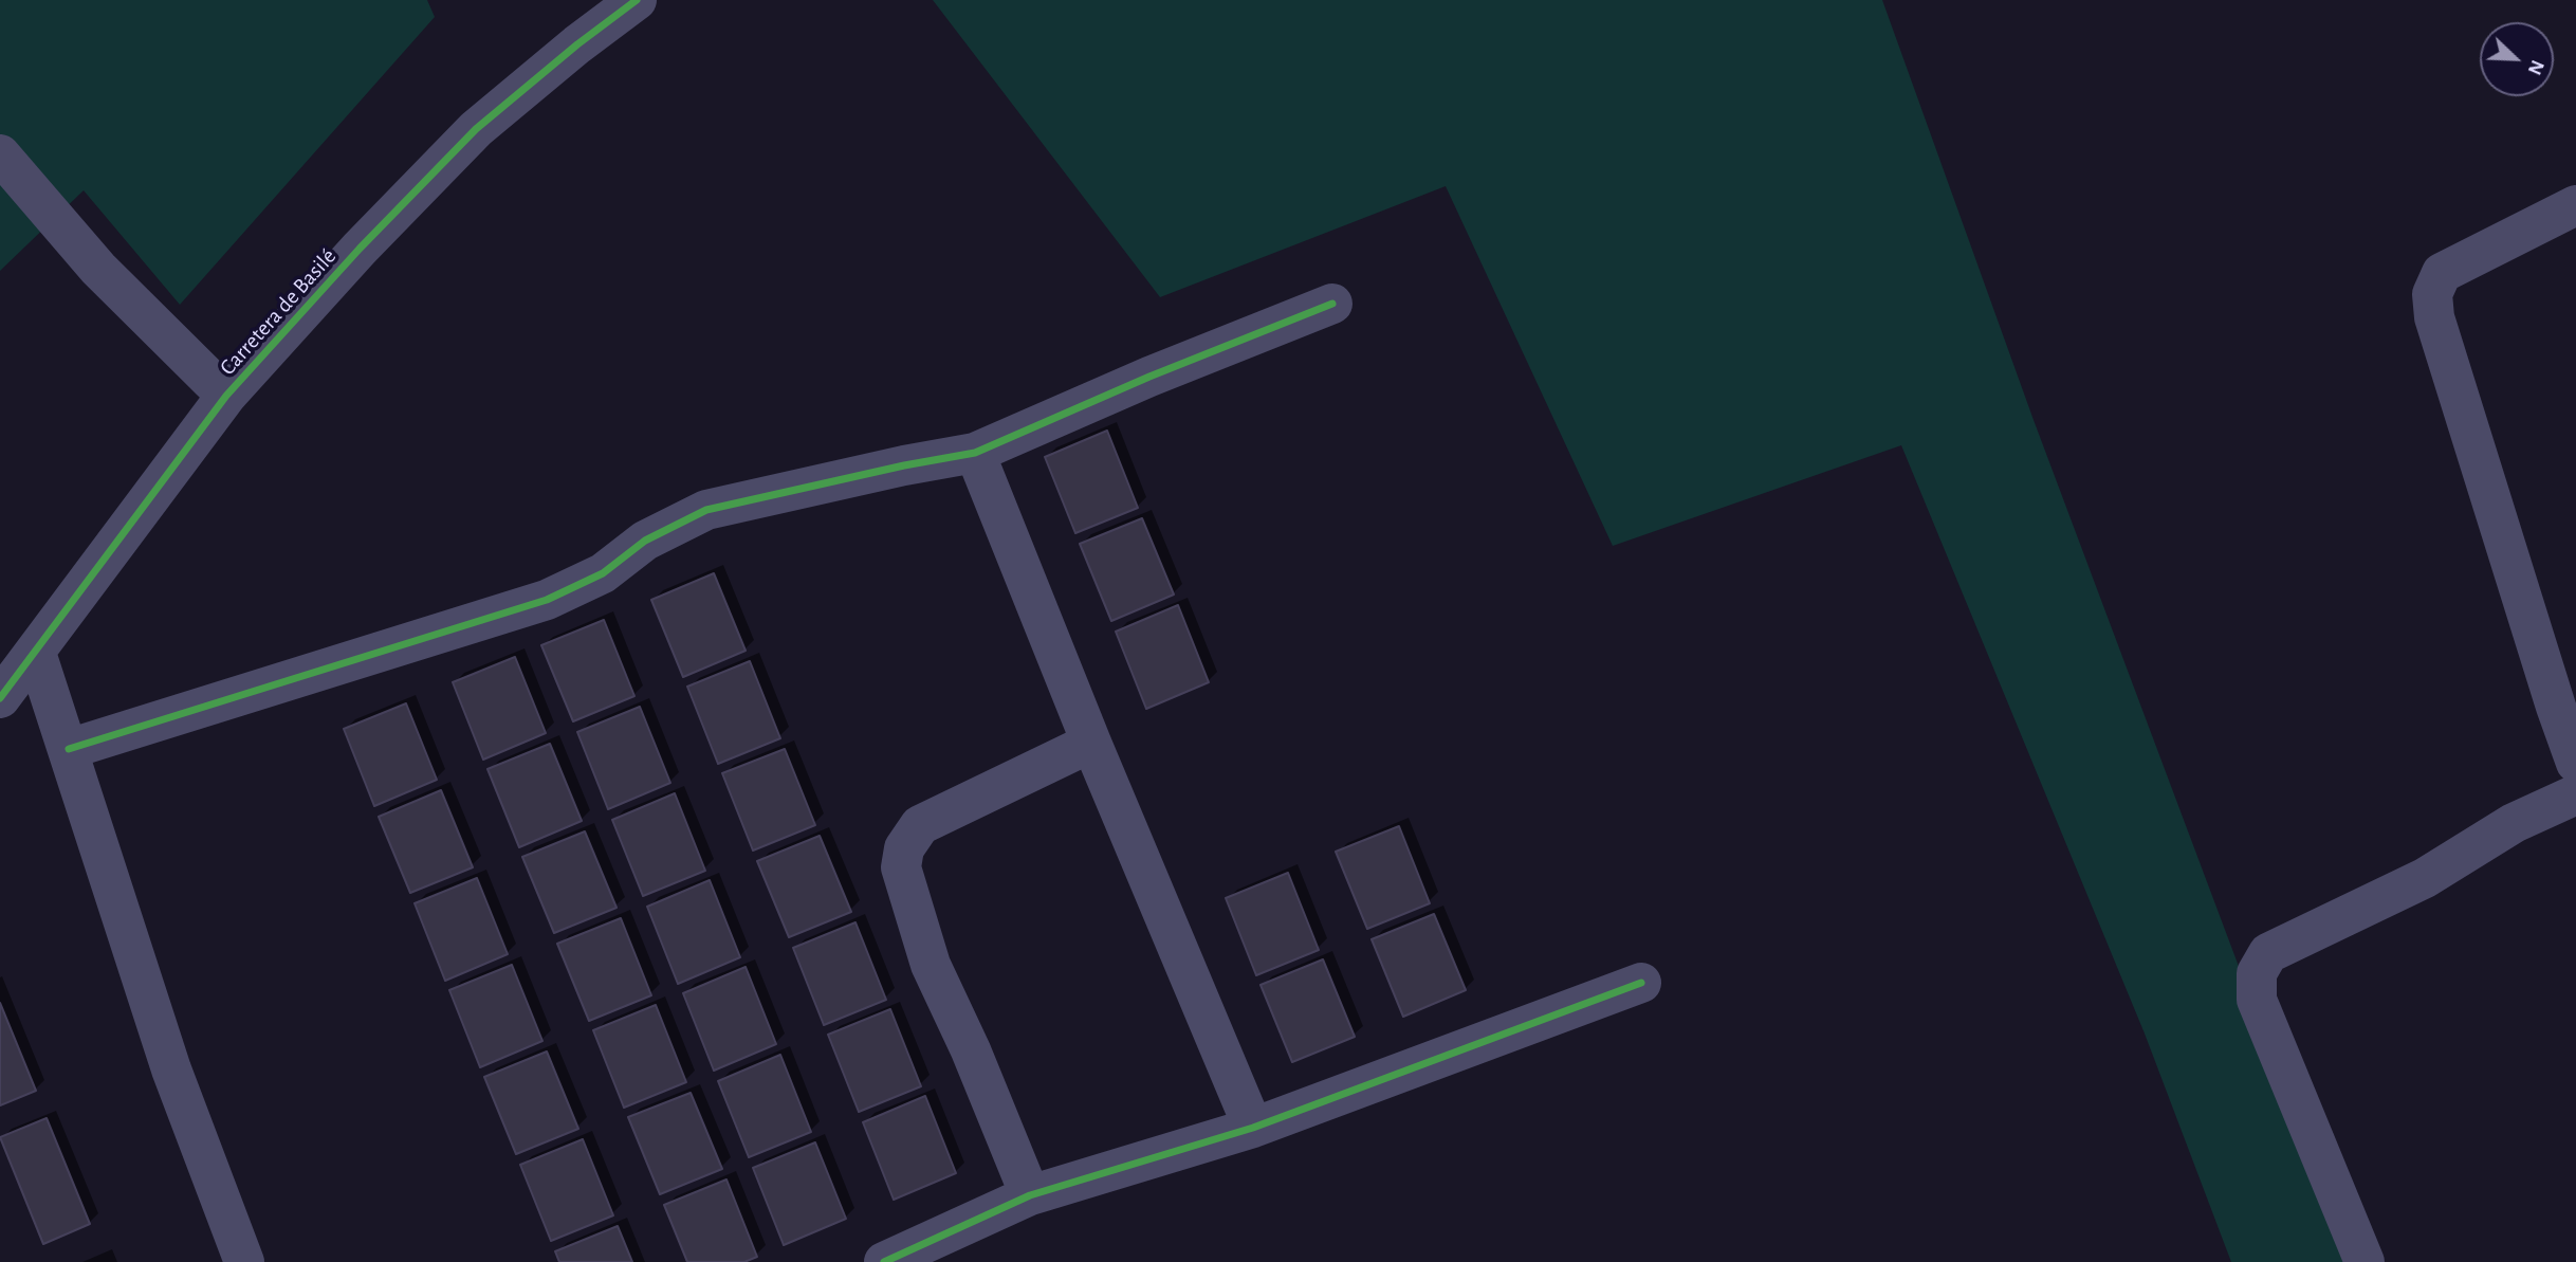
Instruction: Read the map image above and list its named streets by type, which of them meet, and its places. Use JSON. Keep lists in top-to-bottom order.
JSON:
{
  "streets": {
    "street": ["Carretera de Basilé"]
  },
  "north": "bottom right"
}
